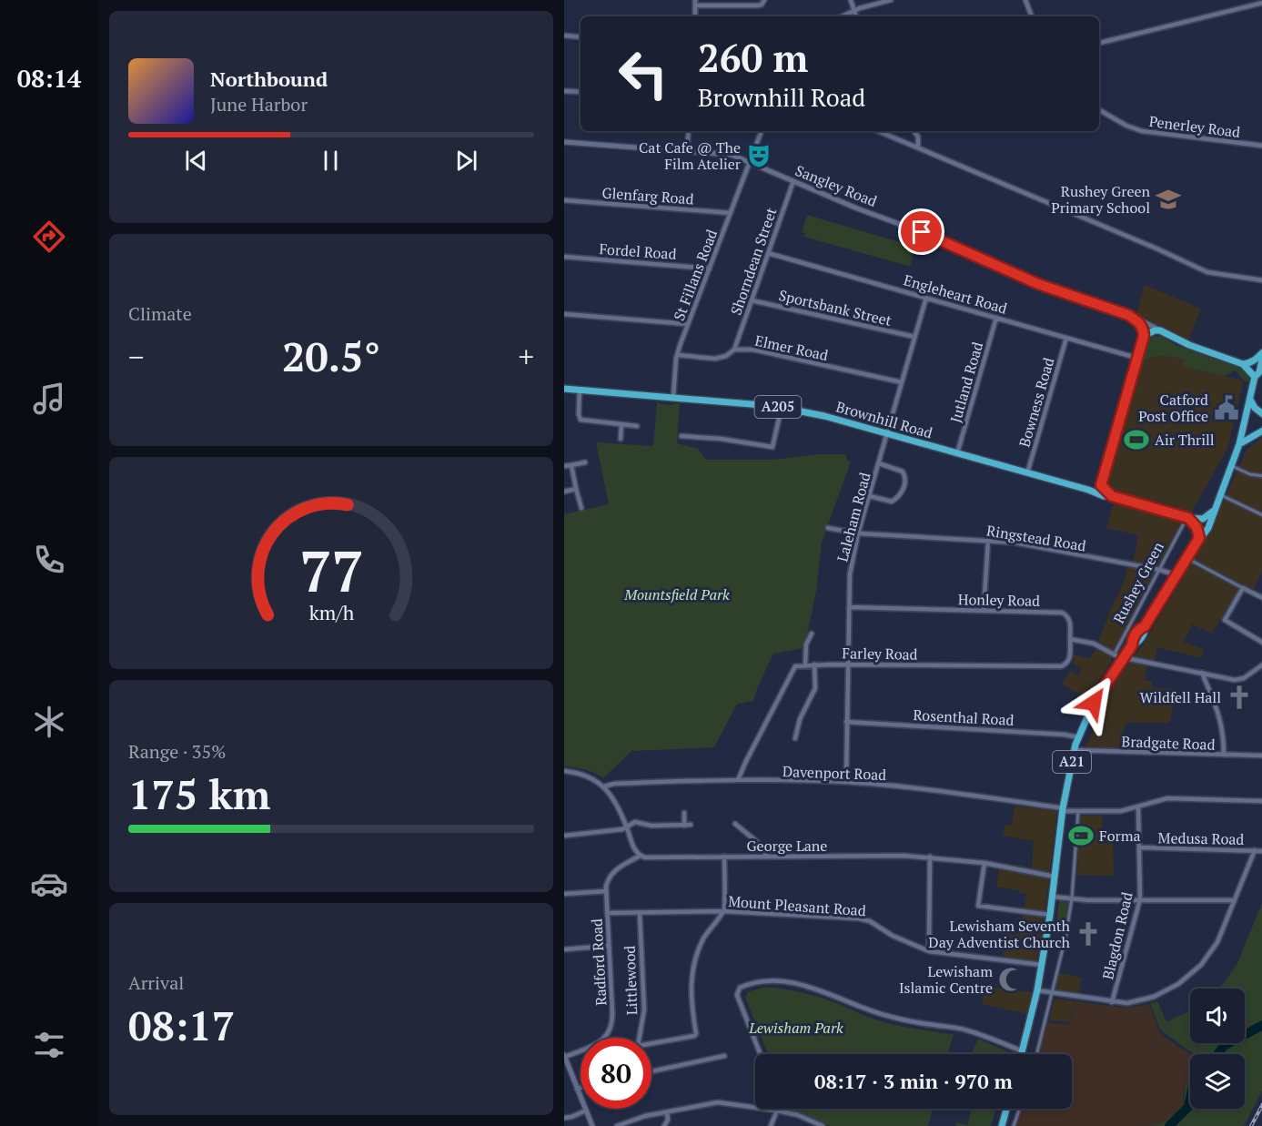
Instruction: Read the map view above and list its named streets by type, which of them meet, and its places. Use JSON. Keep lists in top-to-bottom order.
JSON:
{
  "streets": {
    "highway": [
      "Sangley Road",
      "A205",
      "Brownhill Road",
      "Rushey Green",
      "A21"
    ],
    "street": [
      "Penerley Road",
      "Glenfarg Road",
      "Fordel Road",
      "Shorndean Street",
      "St Fillans Road",
      "Engleheart Road",
      "Sportsbank Street",
      "Elmer Road",
      "Jutland Road",
      "Bowness Road",
      "Laleham Road",
      "Ringstead Road",
      "Honley Road",
      "Farley Road",
      "Rosenthal Road",
      "Bradgate Road",
      "Davenport Road",
      "Medusa Road",
      "George Lane",
      "Mount Pleasant Road",
      "Blagdon Road",
      "Radford Road",
      "Littlewood"
    ]
  },
  "crossings": [
    ["Sangley Road", "Shorndean Street"],
    ["Sangley Road", "St Fillans Road"],
    ["Sangley Road", "Rushey Green"],
    ["Glenfarg Road", "St Fillans Road"],
    ["Fordel Road", "St Fillans Road"],
    ["Shorndean Street", "Engleheart Road"],
    ["Shorndean Street", "Sportsbank Street"],
    ["Shorndean Street", "Elmer Road"],
    ["St Fillans Road", "Elmer Road"],
    ["St Fillans Road", "Brownhill Road"],
    ["Engleheart Road", "Jutland Road"],
    ["Engleheart Road", "Bowness Road"],
    ["Engleheart Road", "Laleham Road"],
    ["Sportsbank Street", "Laleham Road"],
    ["Elmer Road", "Laleham Road"],
    ["Jutland Road", "Brownhill Road"],
    ["Bowness Road", "Brownhill Road"],
    ["A205", "Brownhill Road"],
    ["Brownhill Road", "Laleham Road"],
    ["Laleham Road", "Ringstead Road"],
    ["Laleham Road", "Honley Road"],
    ["Laleham Road", "Farley Road"],
    ["Laleham Road", "Rosenthal Road"],
    ["Laleham Road", "Davenport Road"],
    ["Ringstead Road", "Rushey Green"],
    ["Rushey Green", "Rosenthal Road"],
    ["Rushey Green", "Bradgate Road"],
    ["Rushey Green", "A21"],
    ["Rushey Green", "Davenport Road"],
    ["Rushey Green", "George Lane"],
    ["Honley Road", "Farley Road"],
    ["A21", "George Lane"],
    ["A21", "Mount Pleasant Road"],
    ["Davenport Road", "Blagdon Road"],
    ["Medusa Road", "Blagdon Road"],
    ["Mount Pleasant Road", "Radford Road"],
    ["Mount Pleasant Road", "Littlewood"]
  ],
  "parks": ["Mountsfield Park", "Lewisham Park"],
  "places": {
    "theatre": ["Cat Cafe @ The Film Atelier"],
    "school or university": ["Rushey Green Primary School"],
    "public building": ["Catford Post Office"],
    "sports": ["Air Thrill", "Forma"],
    "church": ["Wildfell Hall", "Lewisham Seventh Day Adventist Church"],
    "mosque": ["Lewisham Islamic Centre"]
  },
  "page": {
    "tabs": "08:14",
    "turn": ["260 m", "Brownhill Road"],
    "song": ["Northbound", "June Harbor"],
    "tile": [
      "Climate",
      ["Range · 35%", "175 km"],
      ["Arrival", "08:17"]
    ],
    "heat": ["−", "20.5°", "+"],
    "limit": "80",
    "trip": "08:17 · 3 min · 970 m",
    "gauge": ["77", "km/h"]
  }
}
